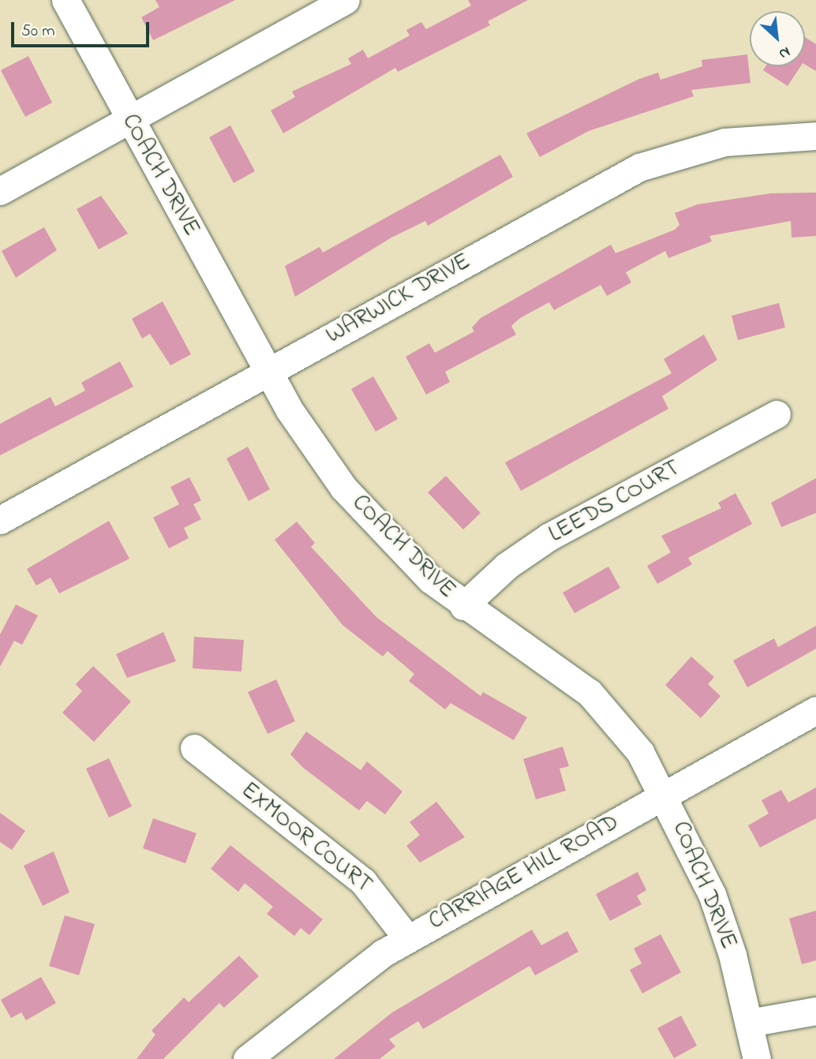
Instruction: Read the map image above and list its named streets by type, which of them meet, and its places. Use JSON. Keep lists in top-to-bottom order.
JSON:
{
  "streets": {
    "street": [
      "COACH DRIVE",
      "WARWICK DRIVE",
      "LEEDS COURT",
      "EXMOOR COURT",
      "CARRIAGE HILL ROAD"
    ]
  },
  "crossings": [
    ["COACH DRIVE", "WARWICK DRIVE"],
    ["COACH DRIVE", "LEEDS COURT"],
    ["COACH DRIVE", "CARRIAGE HILL ROAD"],
    ["EXMOOR COURT", "CARRIAGE HILL ROAD"]
  ],
  "scale_bar": "50 m",
  "north": "bottom right"
}
